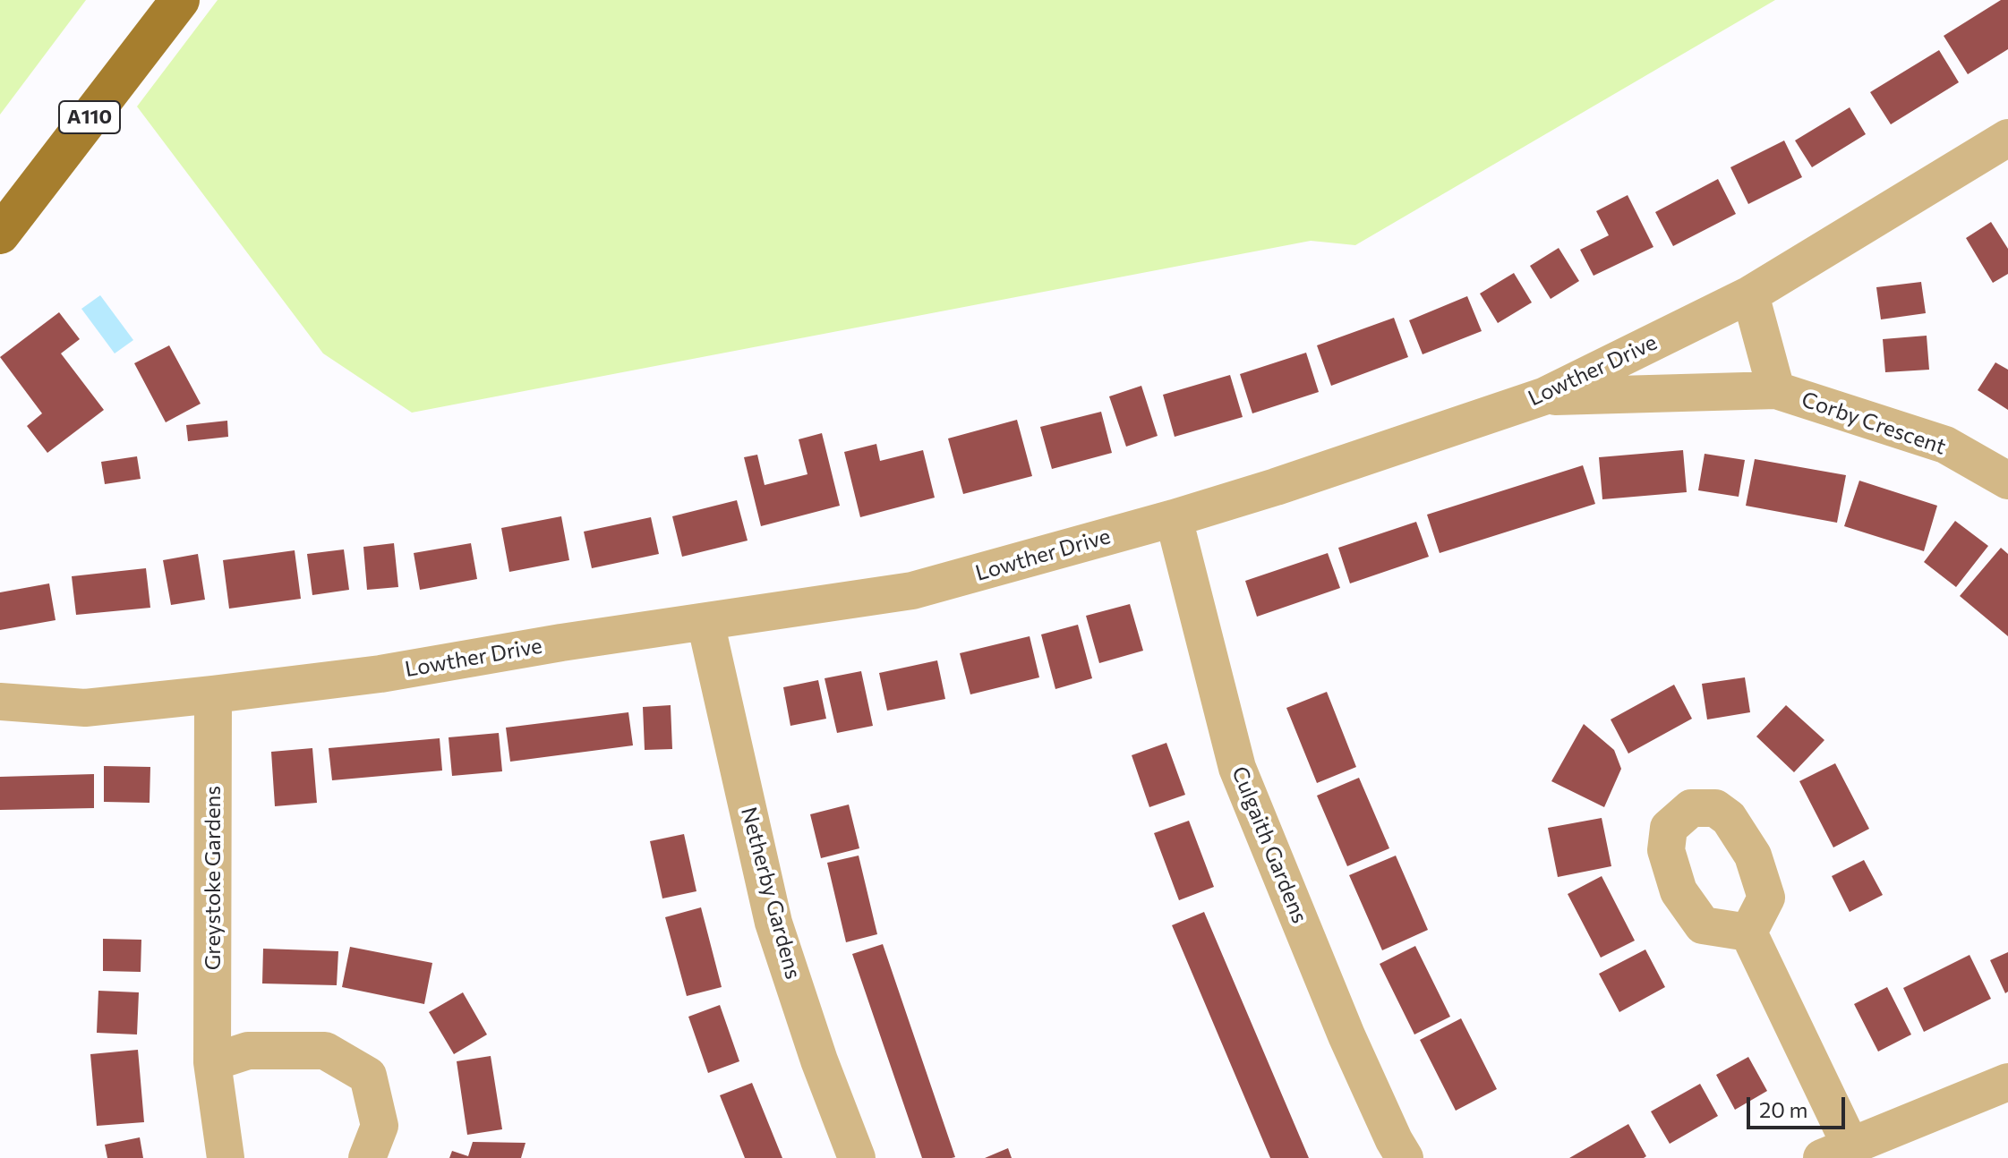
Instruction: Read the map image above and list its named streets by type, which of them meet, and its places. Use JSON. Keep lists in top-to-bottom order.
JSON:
{
  "streets": {
    "main road": ["A110"],
    "street": [
      "Lowther Drive",
      "Corby Crescent",
      "Culgaith Gardens",
      "Greystoke Gardens",
      "Netherby Gardens"
    ]
  },
  "crossings": [
    ["Lowther Drive", "Corby Crescent"],
    ["Lowther Drive", "Culgaith Gardens"],
    ["Lowther Drive", "Greystoke Gardens"],
    ["Lowther Drive", "Netherby Gardens"]
  ],
  "scale_bar": "20 m"
}
